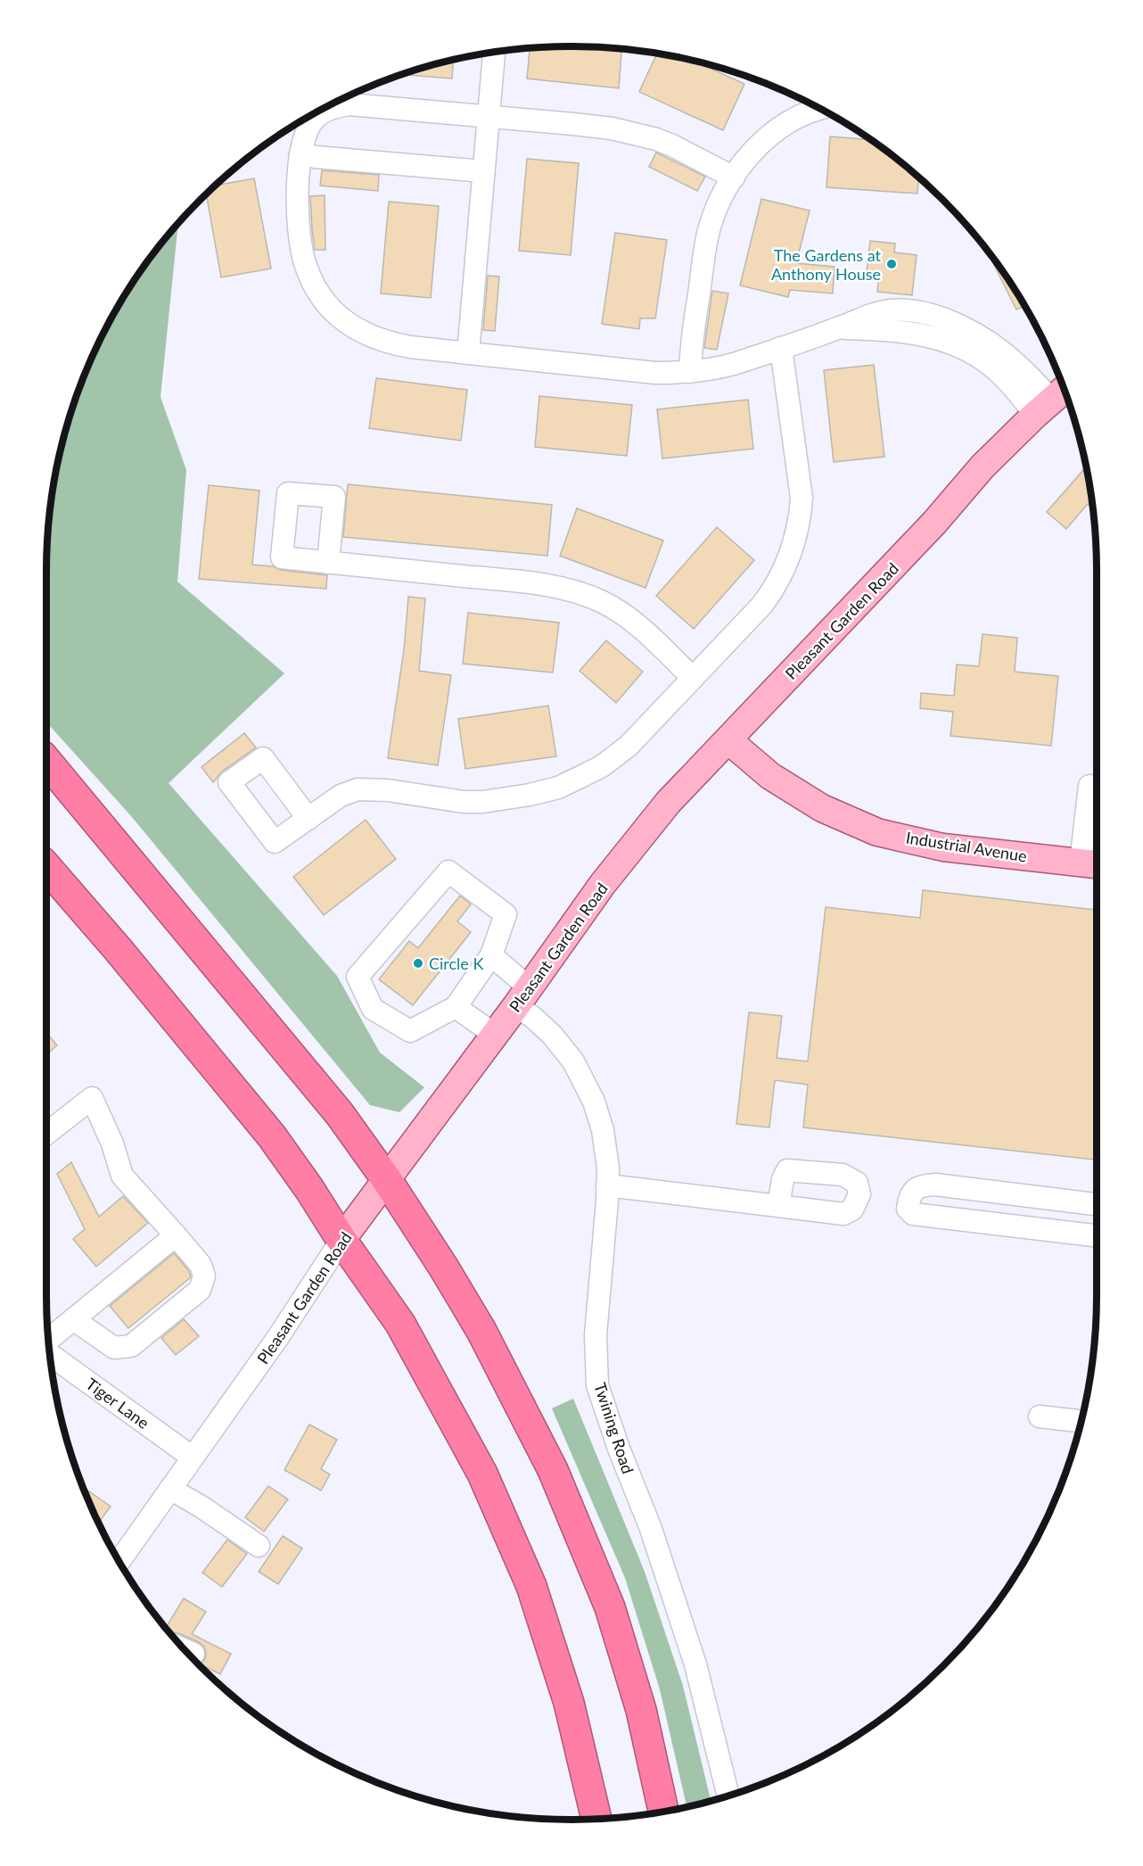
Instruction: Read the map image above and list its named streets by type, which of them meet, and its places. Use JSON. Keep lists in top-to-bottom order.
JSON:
{
  "streets": {
    "main road": ["Pleasant Garden Road", "Industrial Avenue"],
    "street": ["Tiger Lane", "Twining Road"]
  },
  "crossings": [
    ["Pleasant Garden Road", "Industrial Avenue"],
    ["Pleasant Garden Road", "Tiger Lane"],
    ["Pleasant Garden Road", "Twining Road"]
  ],
  "places": ["The Gardens at Anthony House", "Circle K"]
}
